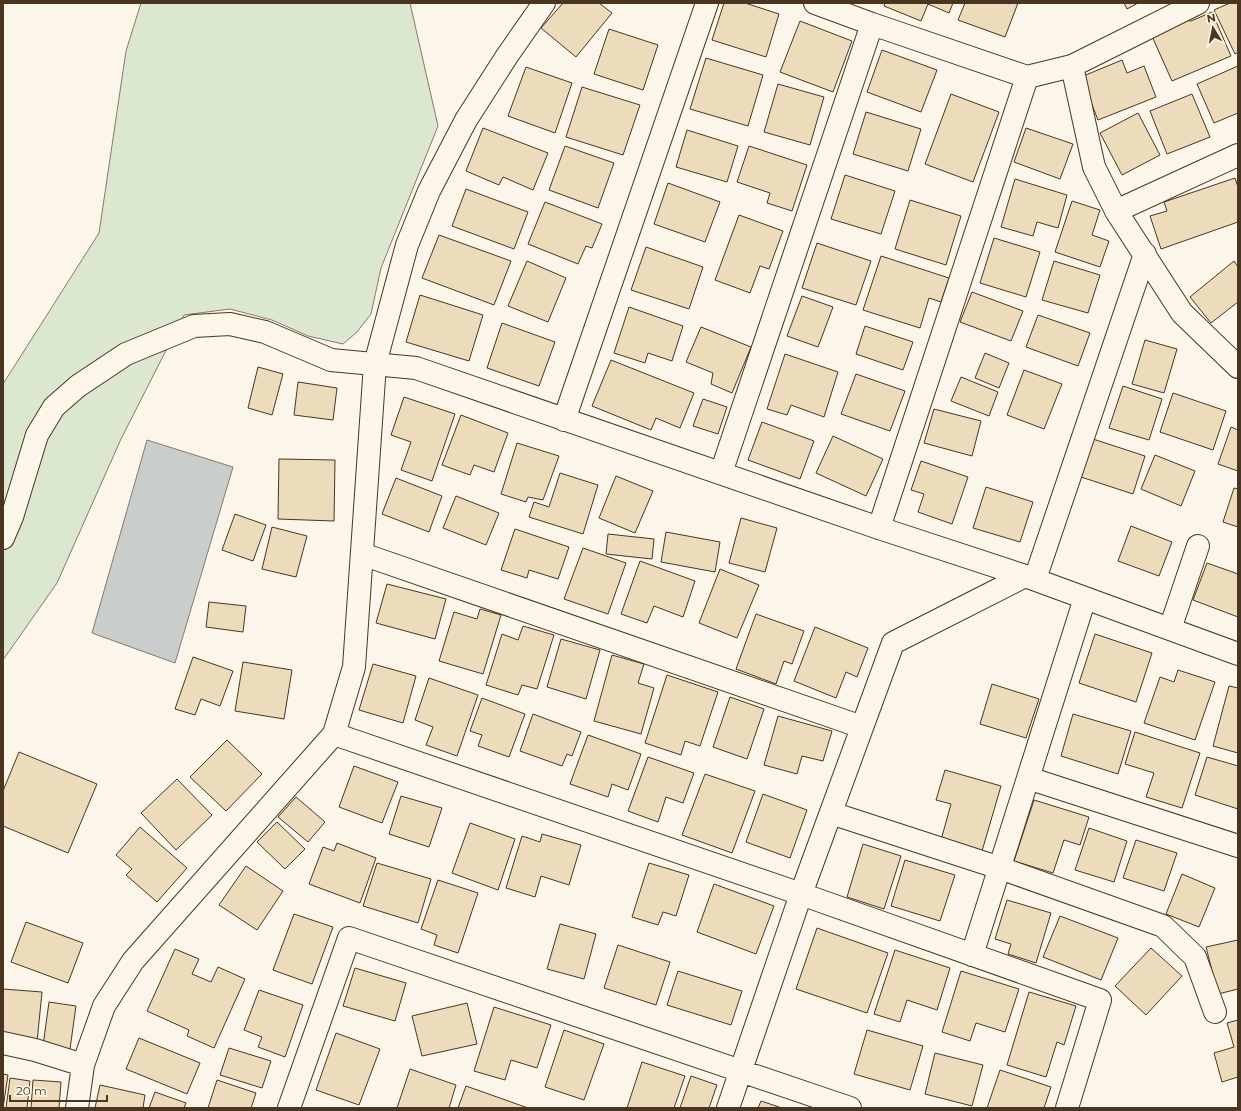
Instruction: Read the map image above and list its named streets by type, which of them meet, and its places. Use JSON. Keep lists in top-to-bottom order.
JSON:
{
  "scale_bar": "20 m",
  "north": "top"
}
